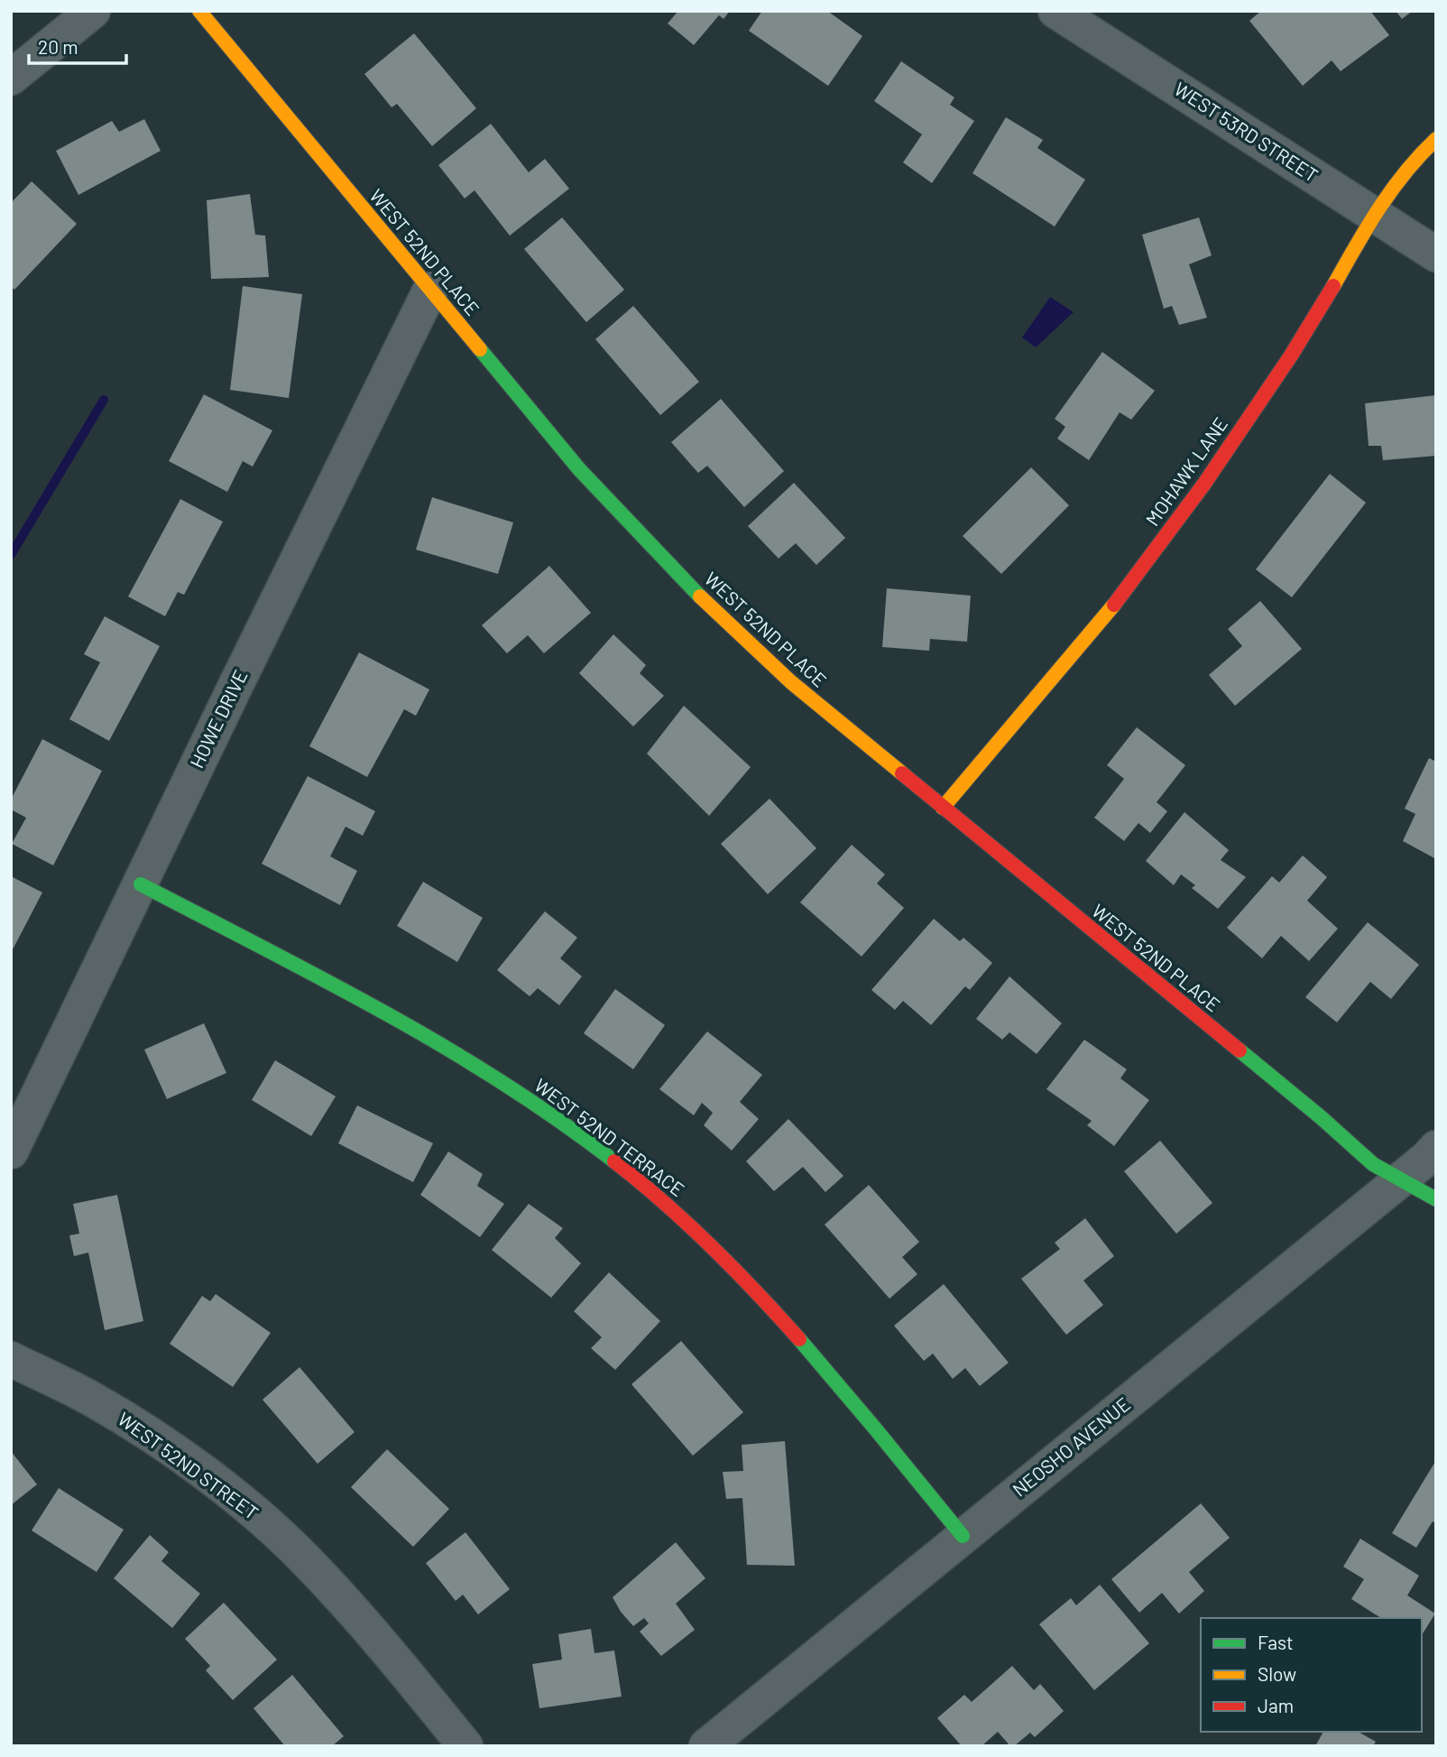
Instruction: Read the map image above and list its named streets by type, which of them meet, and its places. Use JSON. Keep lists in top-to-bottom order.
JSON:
{
  "streets": {
    "street": [
      "WEST 53RD STREET",
      "WEST 52ND PLACE",
      "MOHAWK LANE",
      "HOWE DRIVE",
      "WEST 52ND TERRACE",
      "NEOSHO AVENUE",
      "WEST 52ND STREET"
    ]
  },
  "crossings": [
    ["WEST 53RD STREET", "MOHAWK LANE"],
    ["WEST 52ND PLACE", "MOHAWK LANE"],
    ["WEST 52ND PLACE", "HOWE DRIVE"],
    ["WEST 52ND PLACE", "NEOSHO AVENUE"],
    ["HOWE DRIVE", "WEST 52ND TERRACE"],
    ["WEST 52ND TERRACE", "NEOSHO AVENUE"]
  ],
  "legend": ["Fast", "Slow", "Jam"],
  "scale_bar": "20 m"
}
